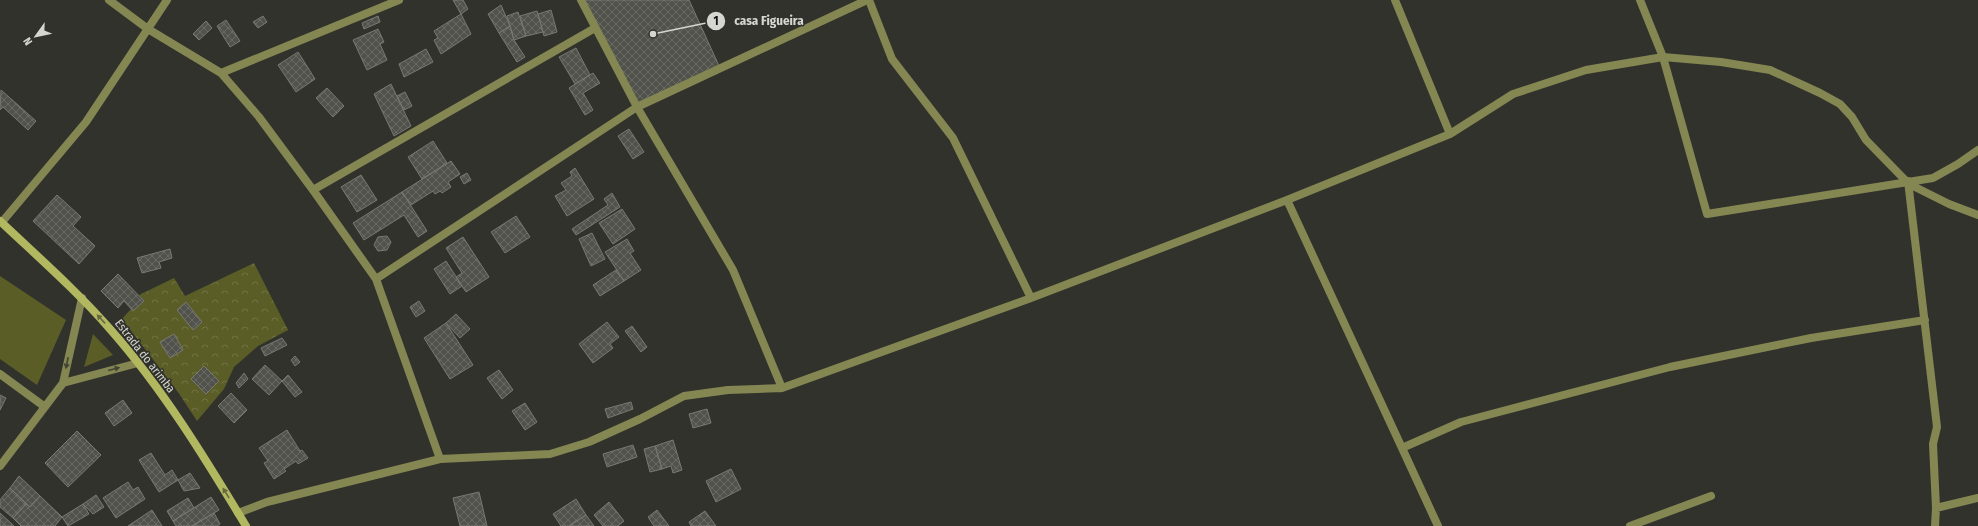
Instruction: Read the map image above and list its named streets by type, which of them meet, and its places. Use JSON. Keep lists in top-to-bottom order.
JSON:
{
  "streets": {
    "main road": ["Estrada do arimba"]
  },
  "one_way": ["Estrada do arimba"],
  "places": ["casa Figueira"],
  "north": "bottom left"
}
